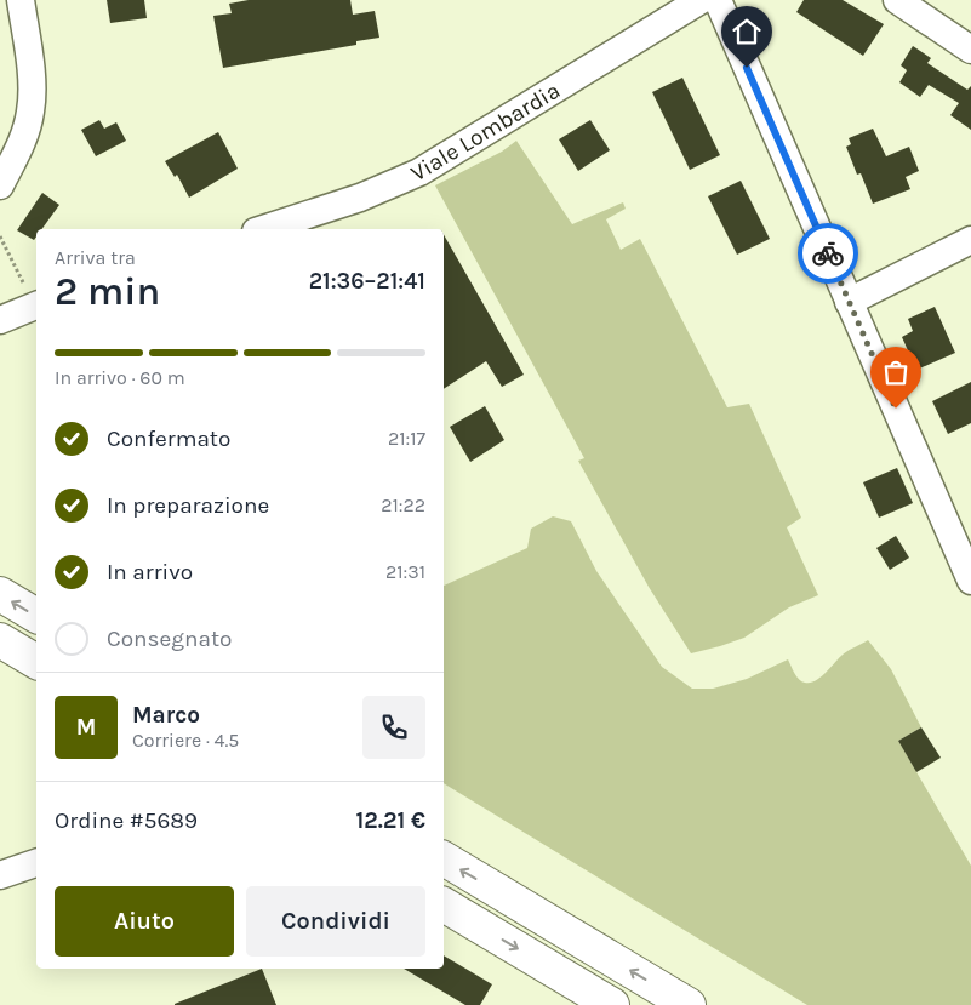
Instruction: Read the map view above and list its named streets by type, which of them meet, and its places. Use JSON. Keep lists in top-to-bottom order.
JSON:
{
  "streets": {
    "street": ["Viale Lombardia"]
  },
  "page": {
    "heading": ["2 min", "Arriva tra", "21:36–21:41"],
    "panel": [
      "Marco",
      "Corriere · 4.5",
      "Ordine #5689",
      "12.21 €"
    ],
    "bar": "In arrivo · 60 m",
    "list": [
      ["Confermato", "21:17"],
      ["In preparazione", "21:22"],
      ["In arrivo", "21:31"],
      "Consegnato"
    ],
    "round": "M",
    "buttons": ["Aiuto", "Condividi"]
  }
}
